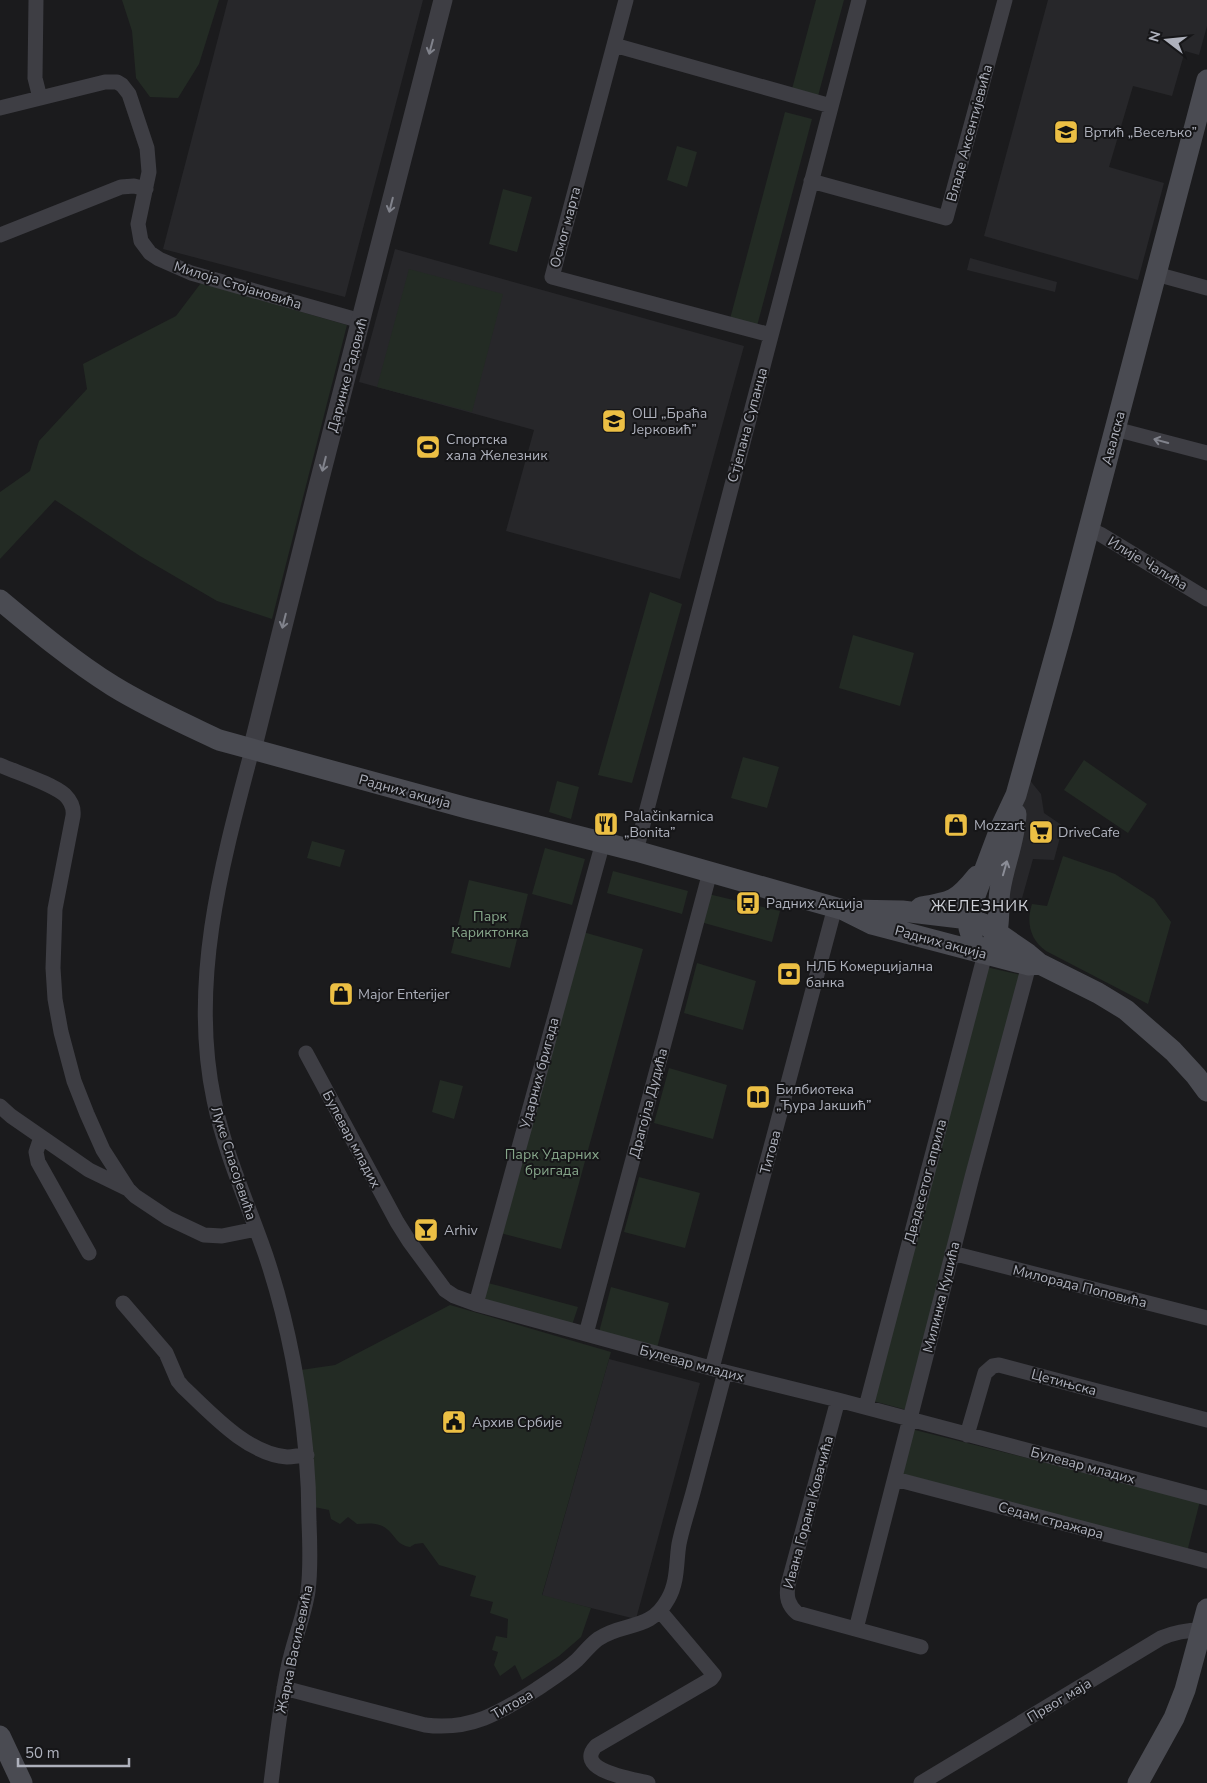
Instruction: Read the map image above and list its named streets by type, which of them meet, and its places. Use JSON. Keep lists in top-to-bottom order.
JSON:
{
  "streets": {
    "main road": ["Авалска", "Радних акција"],
    "street": [
      "Владе Аксентијевића",
      "Осмог марта",
      "Милоја Стојановића",
      "Даринке Радовић",
      "Стјепана Супанца",
      "Илије Чалића",
      "Ударних бригада",
      "Драгојла Дудића",
      "Булевар младих",
      "Титова",
      "Луке Спасојевића",
      "Двадесетог априла",
      "Милорада Поповића",
      "Милинка Кушића",
      "Цетињска",
      "Ивана Горана Ковачића",
      "Седам стражара",
      "Жарка Васиљевића",
      "Првог маја"
    ]
  },
  "crossings": [
    ["Владе Аксентијевића", "Стјепана Супанца"],
    ["Осмог марта", "Стјепана Супанца"],
    ["Милоја Стојановића", "Даринке Радовић"],
    ["Даринке Радовић", "Радних акција"],
    ["Даринке Радовић", "Луке Спасојевића"],
    ["Стјепана Супанца", "Радних акција"],
    ["Авалска", "Илије Чалића"],
    ["Авалска", "Радних акција"],
    ["Радних акција", "Ударних бригада"],
    ["Радних акција", "Драгојла Дудића"],
    ["Радних акција", "Титова"],
    ["Радних акција", "Луке Спасојевића"],
    ["Радних акција", "Двадесетог априла"],
    ["Радних акција", "Милинка Кушића"],
    ["Ударних бригада", "Булевар младих"],
    ["Драгојла Дудића", "Булевар младих"],
    ["Булевар младих", "Титова"],
    ["Булевар младих", "Двадесетог априла"],
    ["Булевар младих", "Милинка Кушића"],
    ["Булевар младих", "Цетињска"],
    ["Булевар младих", "Ивана Горана Ковачића"],
    ["Титова", "Жарка Васиљевића"],
    ["Луке Спасојевића", "Жарка Васиљевића"],
    ["Милорада Поповића", "Милинка Кушића"],
    ["Милинка Кушића", "Ивана Горана Ковачића"],
    ["Милинка Кушића", "Седам стражара"]
  ],
  "one_way": ["Даринке Радовић"],
  "districts": ["ЖЕЛЕЗНИК"],
  "parks": ["Парк Кариктонка", "Парк Ударних бригада"],
  "places": {
    "school or university": ["Вртић „Весељко”", "ОШ „Браћа Јерковић”"],
    "sports": ["Спортска хала Железник"],
    "restaurant": ["Palačinkarnica „Bonita”"],
    "shop": ["Mozzart", "Major Enterijer"],
    "supermarket": ["DriveCafe"],
    "bus stop": ["Радних Акција"],
    "bank": ["НЛБ Комерцијална банка"],
    "library": ["Билбиотека „Ђура Јакшић”"],
    "bar": ["Arhiv"],
    "public building": ["Архив Србије"]
  },
  "scale_bar": "50 m",
  "north": "left"
}
